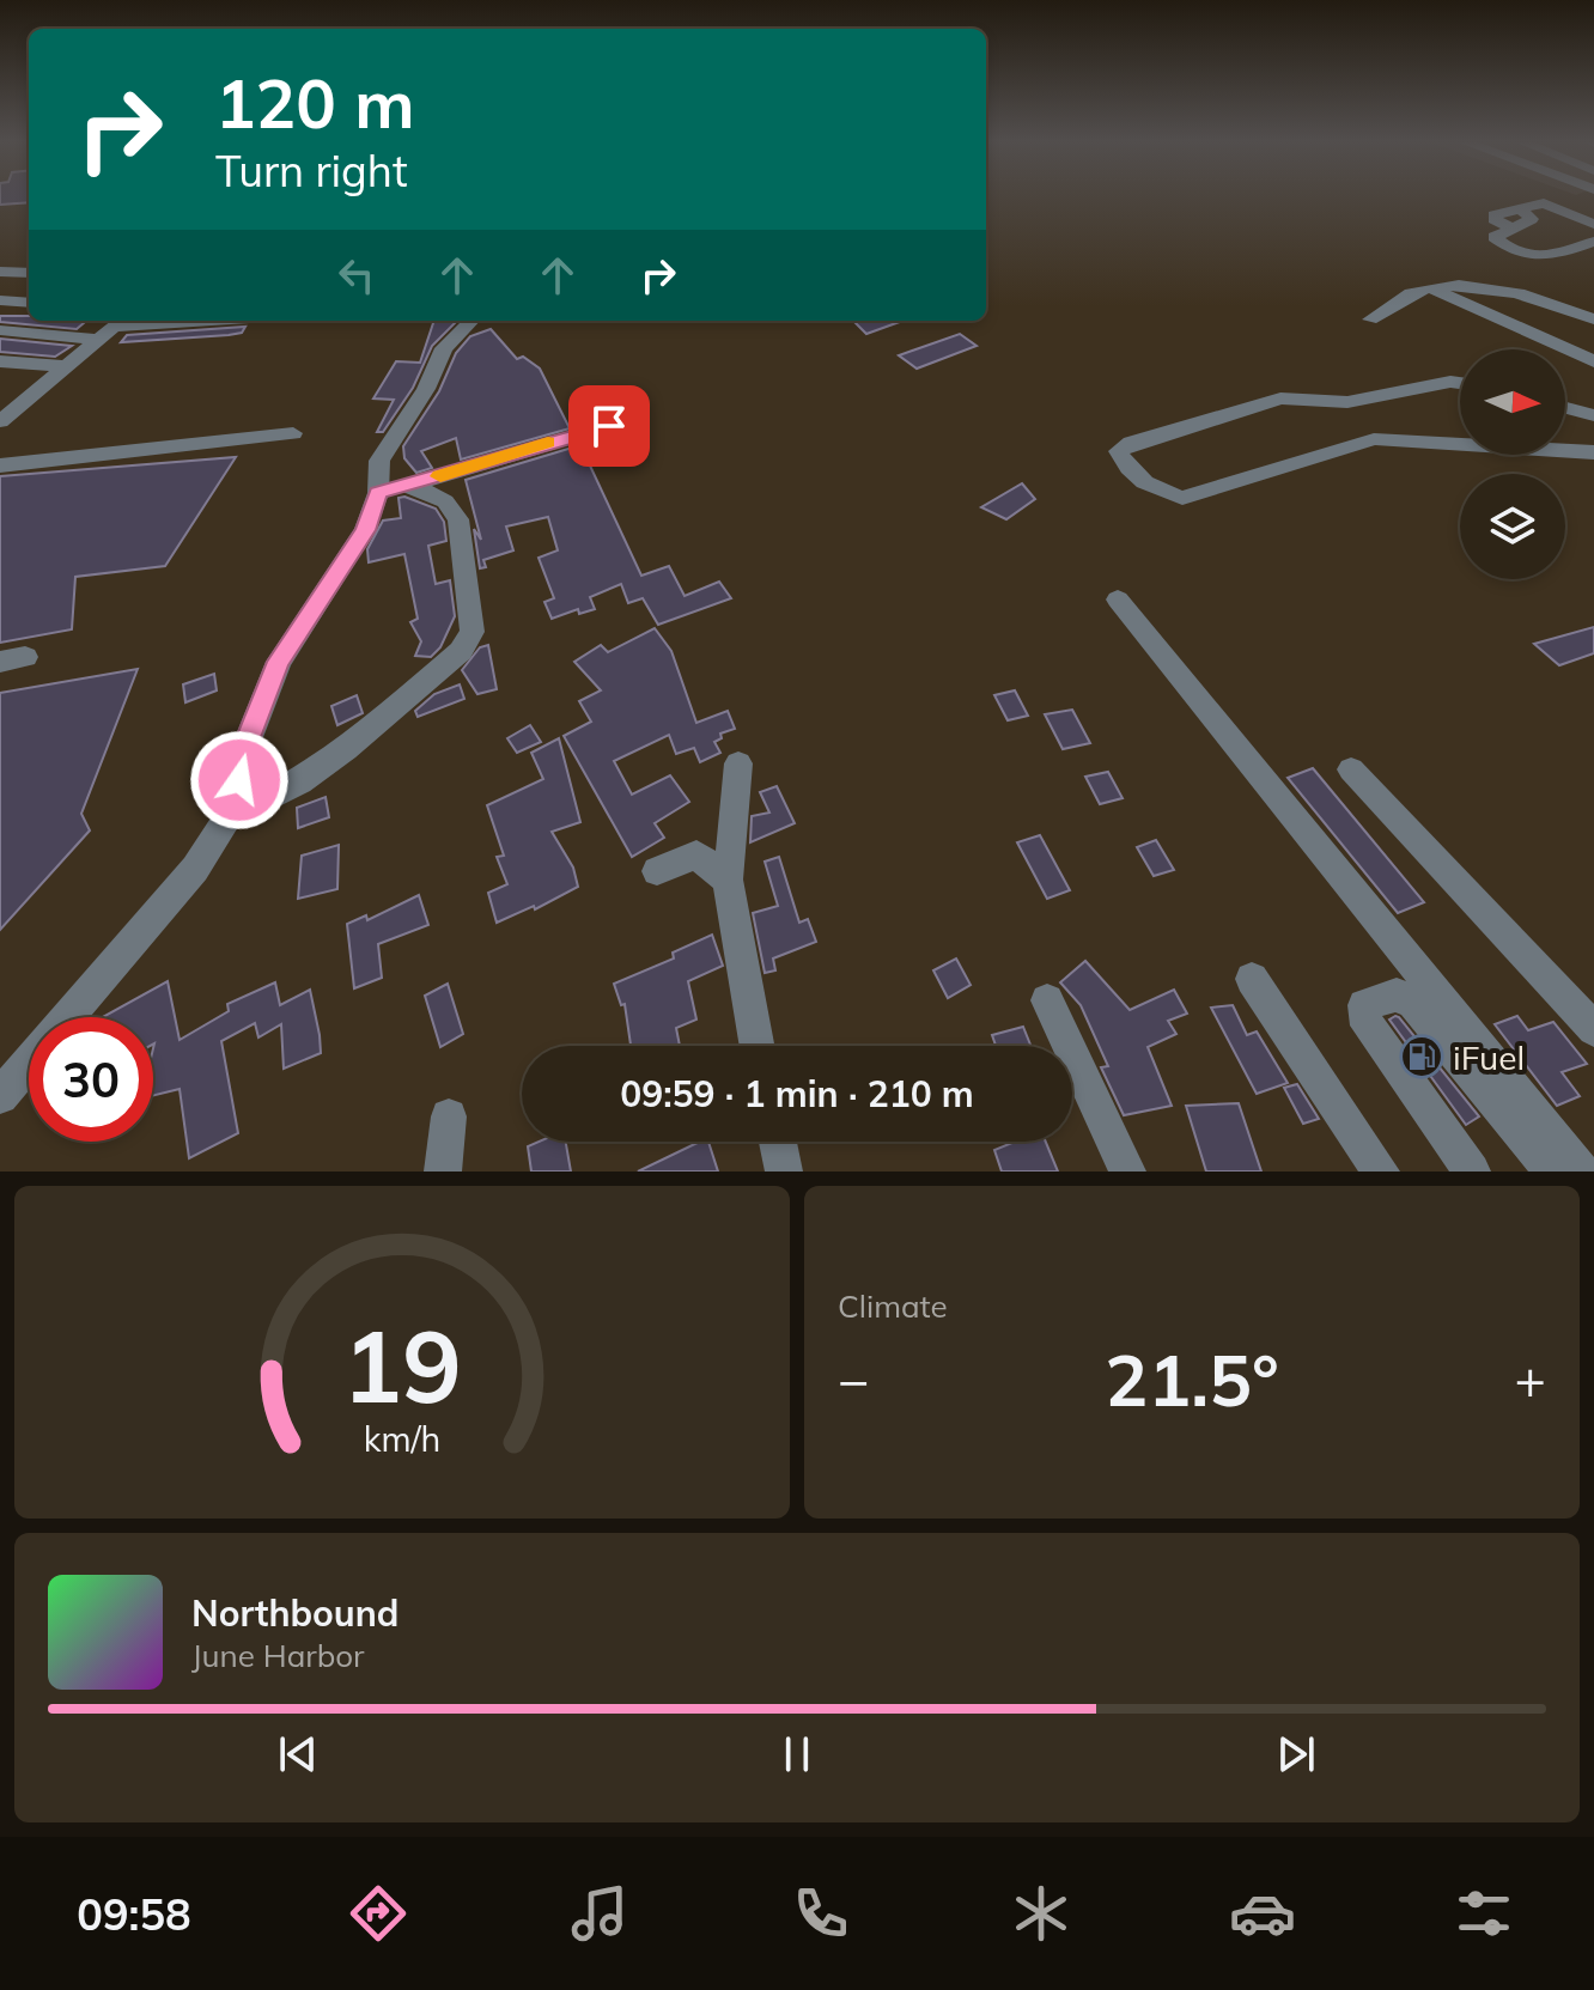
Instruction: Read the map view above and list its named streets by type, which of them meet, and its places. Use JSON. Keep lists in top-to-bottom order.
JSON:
{
  "places": {
    "fuel station": ["iFuel"]
  },
  "north": "right",
  "page": {
    "turn": ["120 m", "Turn right"],
    "limit": "30",
    "trip": "09:59 · 1 min · 210 m",
    "tile": "Climate",
    "heat": ["−", "21.5°", "+"],
    "song": ["Northbound", "June Harbor"],
    "tabs": "09:58",
    "gauge": ["19", "km/h"]
  }
}
